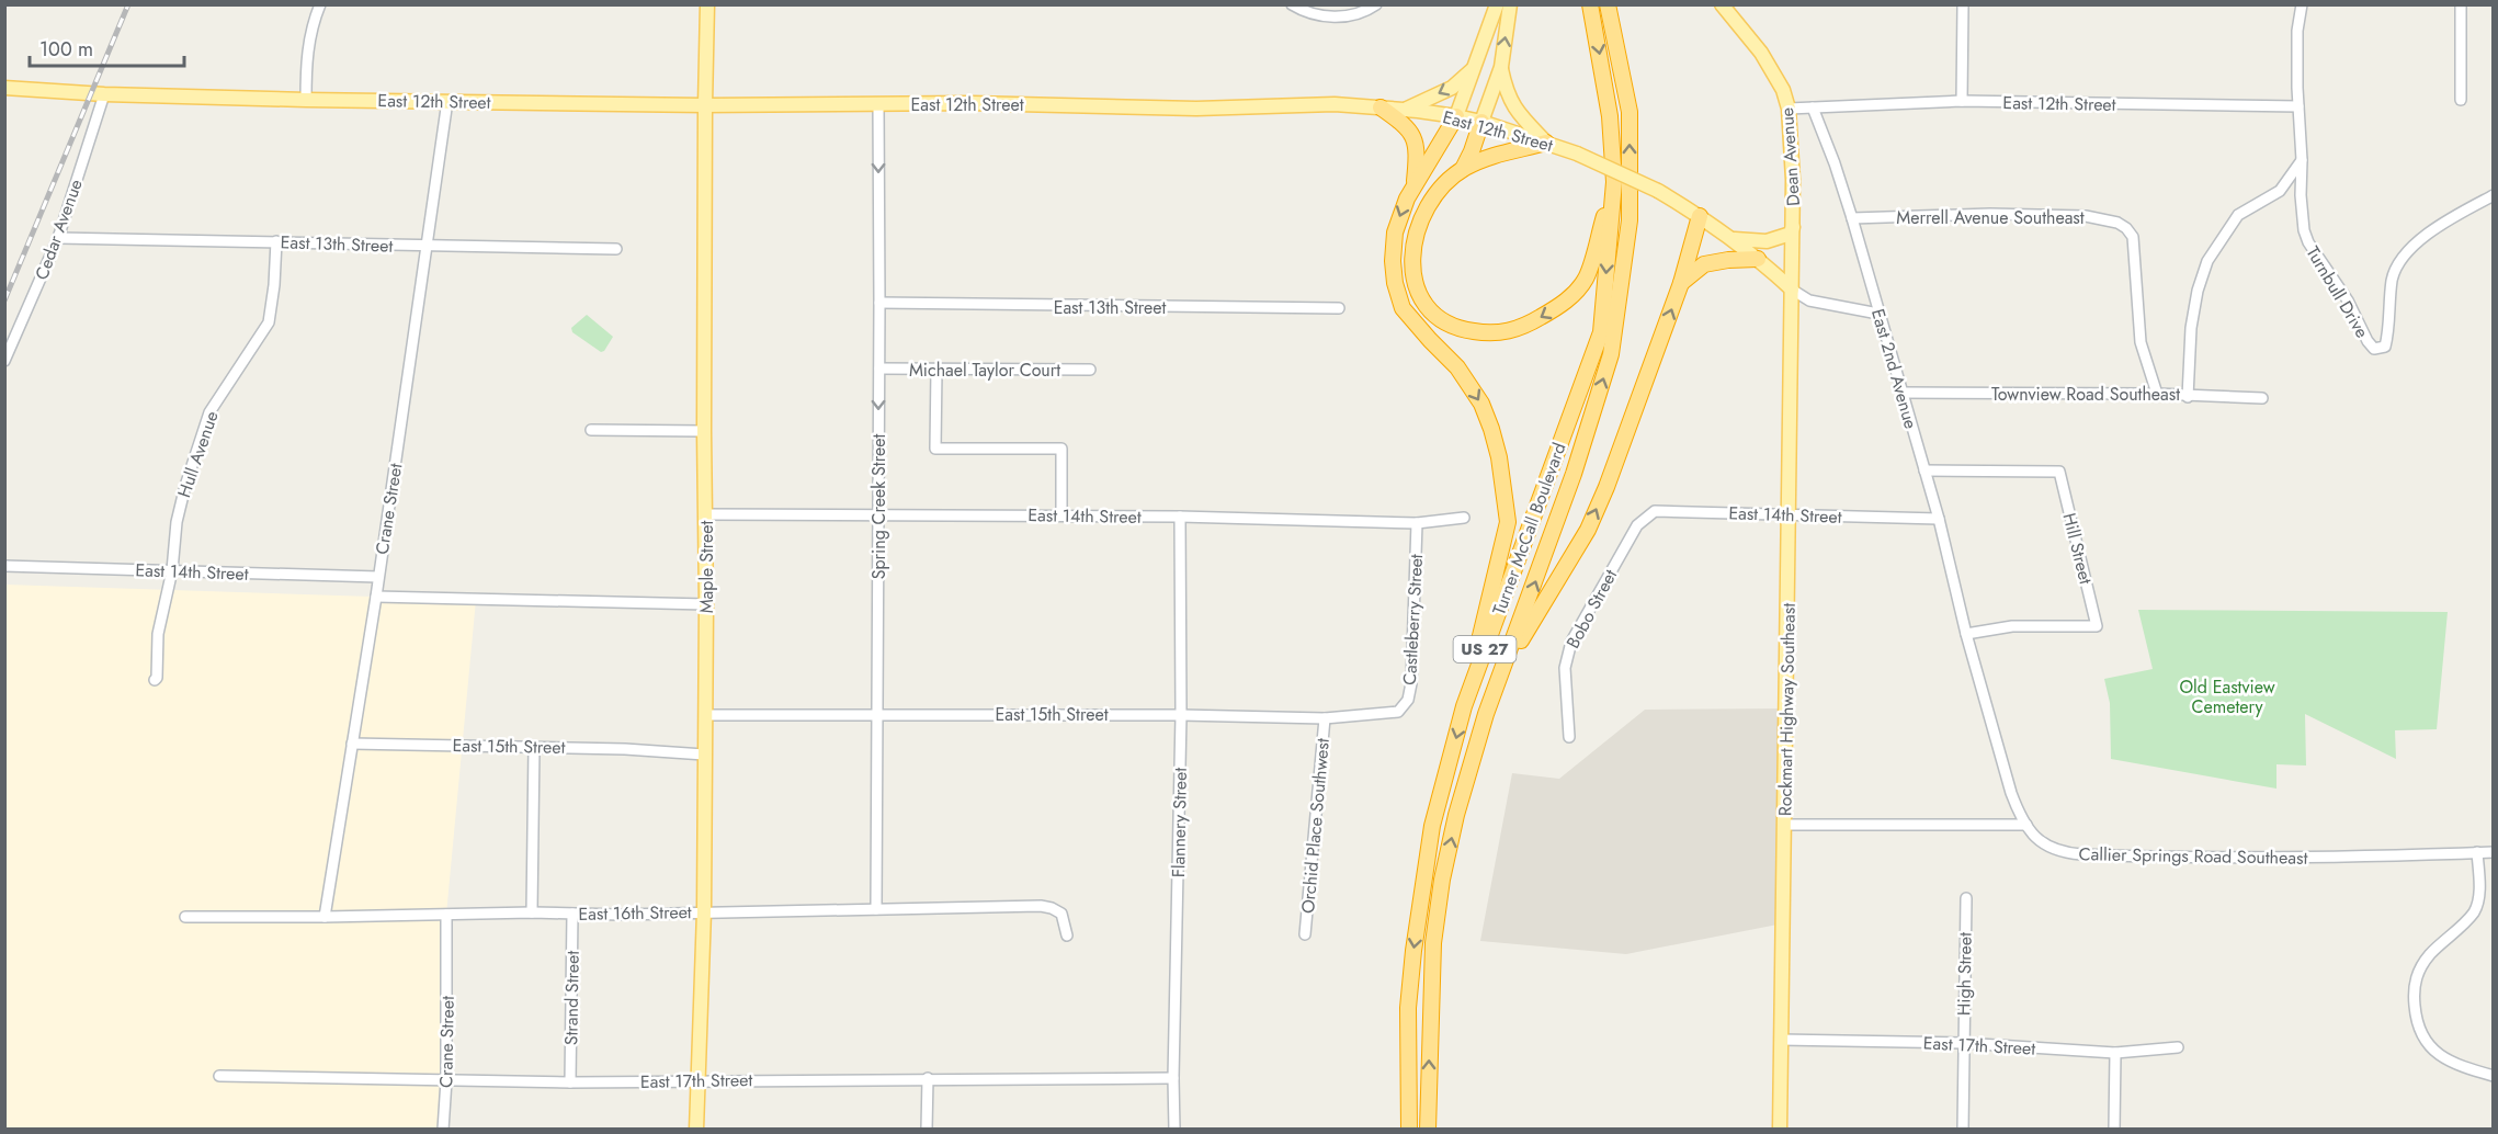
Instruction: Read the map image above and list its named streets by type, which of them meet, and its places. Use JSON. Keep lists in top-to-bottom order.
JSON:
{
  "streets": {
    "highway": ["Turner McCall Boulevard", "US 27"],
    "main road": [
      "East 12th Street",
      "Dean Avenue",
      "Maple Street",
      "Rockmart Highway Southeast"
    ],
    "street": [
      "Merrell Avenue Southeast",
      "Cedar Avenue",
      "East 13th Street",
      "Turnbull Drive",
      "East 2nd Avenue",
      "Michael Taylor Court",
      "Townview Road Southeast",
      "Hull Avenue",
      "Spring Creek Street",
      "Crane Street",
      "East 14th Street",
      "Hill Street",
      "Bobo Street",
      "Castleberry Street",
      "East 15th Street",
      "Flannery Street",
      "Orchid Place Southwest",
      "Callier Springs Road Southeast",
      "East 16th Street",
      "High Street",
      "Strand Street",
      "East 17th Street"
    ]
  },
  "crossings": [
    ["East 12th Street", "Dean Avenue"],
    ["East 12th Street", "Cedar Avenue"],
    ["East 12th Street", "Turnbull Drive"],
    ["East 12th Street", "East 2nd Avenue"],
    ["East 12th Street", "Spring Creek Street"],
    ["East 12th Street", "Crane Street"],
    ["East 12th Street", "Maple Street"],
    ["East 12th Street", "Rockmart Highway Southeast"],
    ["Dean Avenue", "Rockmart Highway Southeast"],
    ["Merrell Avenue Southeast", "East 2nd Avenue"],
    ["Merrell Avenue Southeast", "Townview Road Southeast"],
    ["Cedar Avenue", "East 13th Street"],
    ["East 13th Street", "Hull Avenue"],
    ["East 13th Street", "Spring Creek Street"],
    ["East 13th Street", "Crane Street"],
    ["Turnbull Drive", "Townview Road Southeast"],
    ["East 2nd Avenue", "Townview Road Southeast"],
    ["East 2nd Avenue", "East 14th Street"],
    ["East 2nd Avenue", "Hill Street"],
    ["East 2nd Avenue", "Callier Springs Road Southeast"],
    ["Michael Taylor Court", "Spring Creek Street"],
    ["Hull Avenue", "East 14th Street"],
    ["Spring Creek Street", "East 14th Street"],
    ["Spring Creek Street", "East 15th Street"],
    ["Spring Creek Street", "East 16th Street"],
    ["Crane Street", "East 14th Street"],
    ["Crane Street", "East 15th Street"],
    ["Crane Street", "East 16th Street"],
    ["Crane Street", "East 17th Street"],
    ["East 14th Street", "Maple Street"],
    ["East 14th Street", "Bobo Street"],
    ["East 14th Street", "Castleberry Street"],
    ["East 14th Street", "Rockmart Highway Southeast"],
    ["East 14th Street", "Flannery Street"],
    ["Hill Street", "Callier Springs Road Southeast"],
    ["Maple Street", "East 15th Street"],
    ["Maple Street", "East 16th Street"],
    ["Maple Street", "East 17th Street"],
    ["Castleberry Street", "East 15th Street"],
    ["Rockmart Highway Southeast", "East 17th Street"],
    ["East 15th Street", "Flannery Street"],
    ["East 15th Street", "Orchid Place Southwest"],
    ["Flannery Street", "East 17th Street"],
    ["East 16th Street", "Strand Street"],
    ["High Street", "East 17th Street"],
    ["Strand Street", "East 17th Street"]
  ],
  "one_way": ["Spring Creek Street"],
  "parks": ["Old Eastview Cemetery"],
  "scale_bar": "100 m"
}
